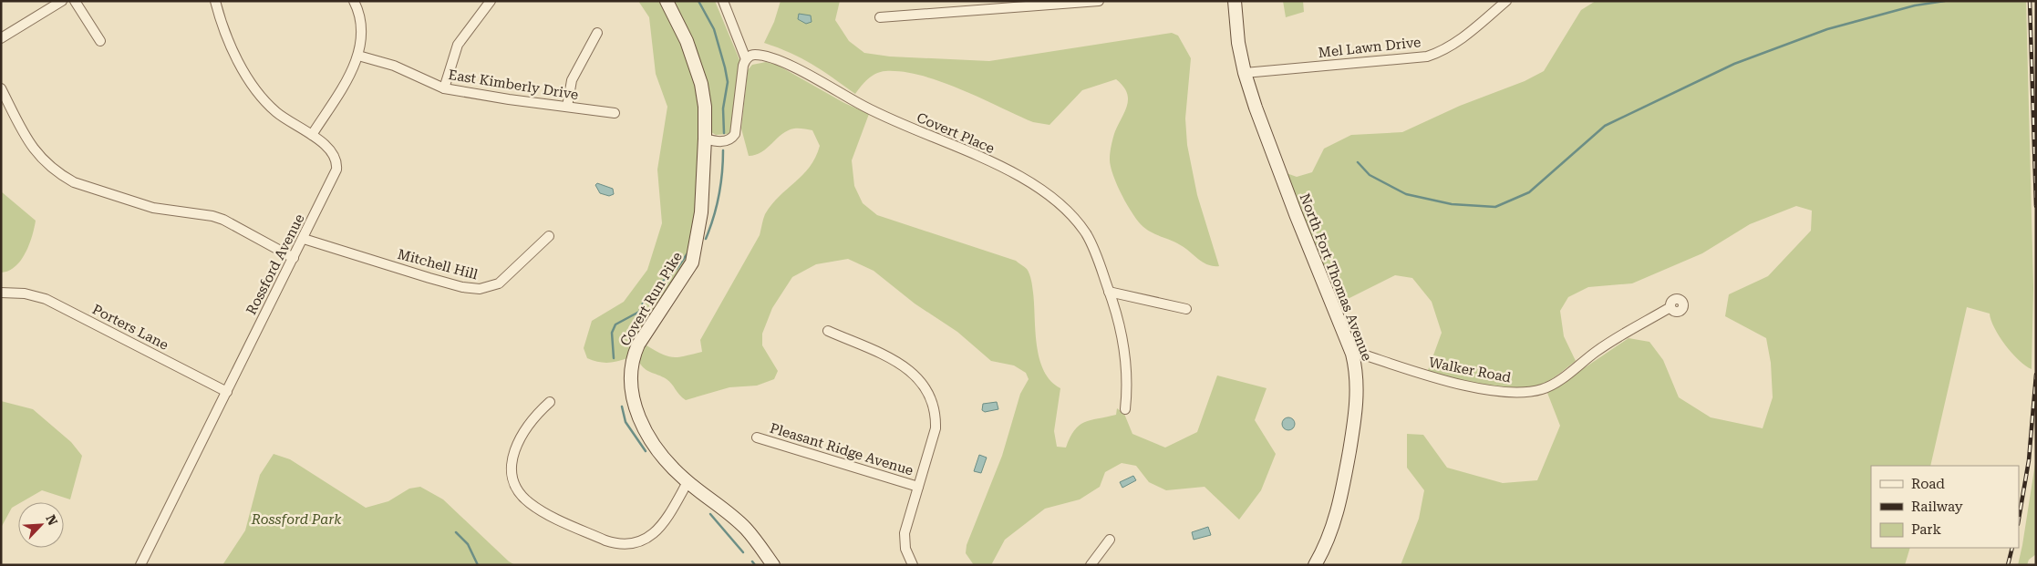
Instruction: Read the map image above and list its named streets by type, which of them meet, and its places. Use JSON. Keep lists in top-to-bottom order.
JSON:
{
  "streets": {
    "street": [
      "Mel Lawn Drive",
      "East Kimberly Drive",
      "Covert Place",
      "Rossford Avenue",
      "Mitchell Hill",
      "North Fort Thomas Avenue",
      "Covert Run Pike",
      "Porters Lane",
      "Walker Road",
      "Pleasant Ridge Avenue"
    ]
  },
  "crossings": [
    ["Mel Lawn Drive", "North Fort Thomas Avenue"],
    ["Rossford Avenue", "Mitchell Hill"],
    ["Rossford Avenue", "Porters Lane"],
    ["North Fort Thomas Avenue", "Walker Road"]
  ],
  "parks": ["Rossford Park"],
  "legend": ["Road", "Railway", "Park"],
  "north": "top right"
}
